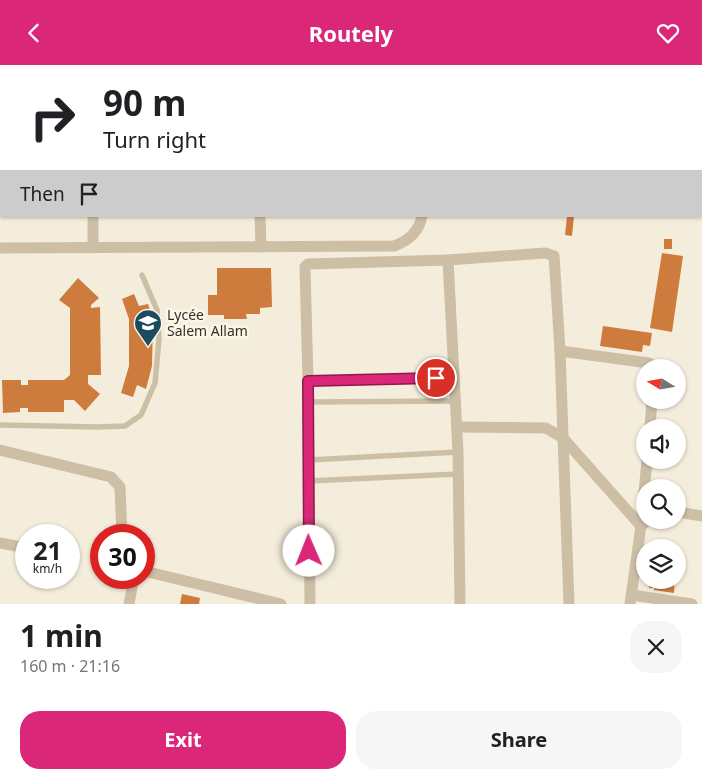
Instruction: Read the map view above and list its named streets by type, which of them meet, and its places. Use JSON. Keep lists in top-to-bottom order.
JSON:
{
  "places": {
    "school or university": ["Lycée Salem Allam"]
  },
  "north": "left",
  "page": {
    "header": "Routely",
    "turn": ["90 m", "Turn right"],
    "then": "Then",
    "speed": "21 km/h",
    "limit": "30",
    "heading": ["1 min", "160 m · 21:16"],
    "buttons": ["Exit", "Share"]
  }
}
